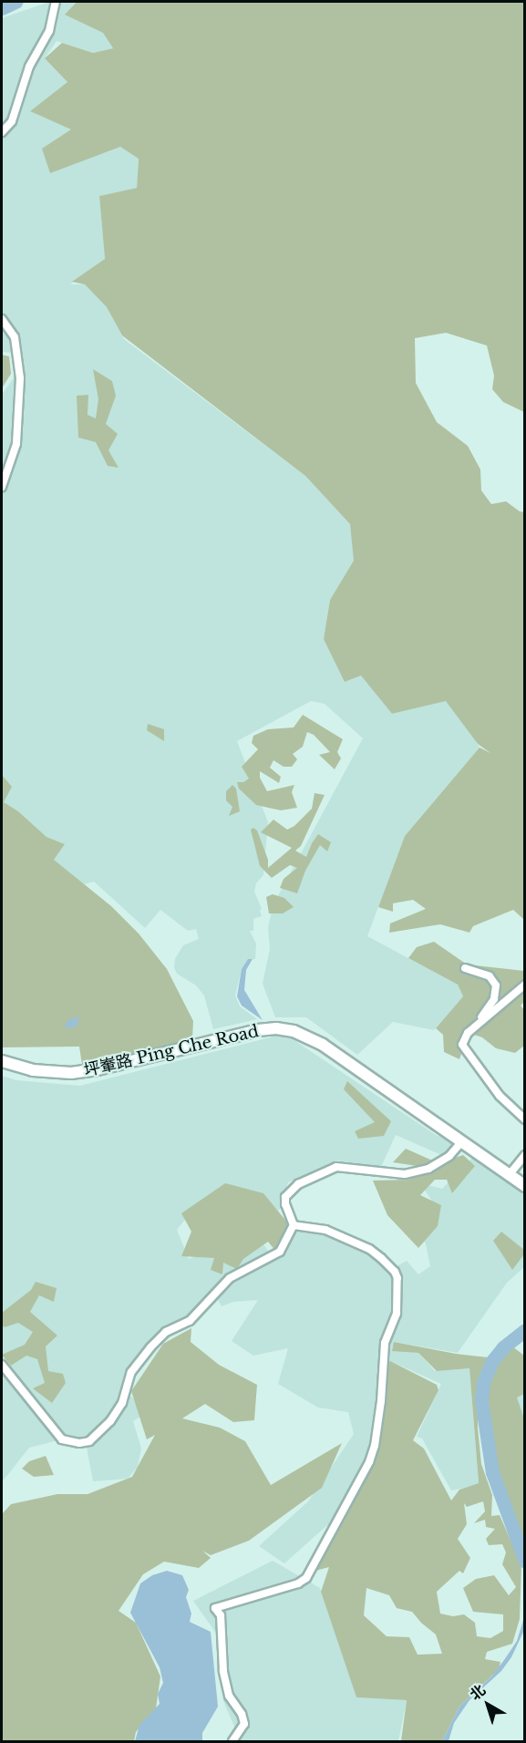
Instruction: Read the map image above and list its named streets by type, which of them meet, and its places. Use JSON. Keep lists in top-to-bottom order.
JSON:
{
  "streets": {
    "street": ["坪輋路 Ping Che Road"]
  },
  "north": "top left"
}
